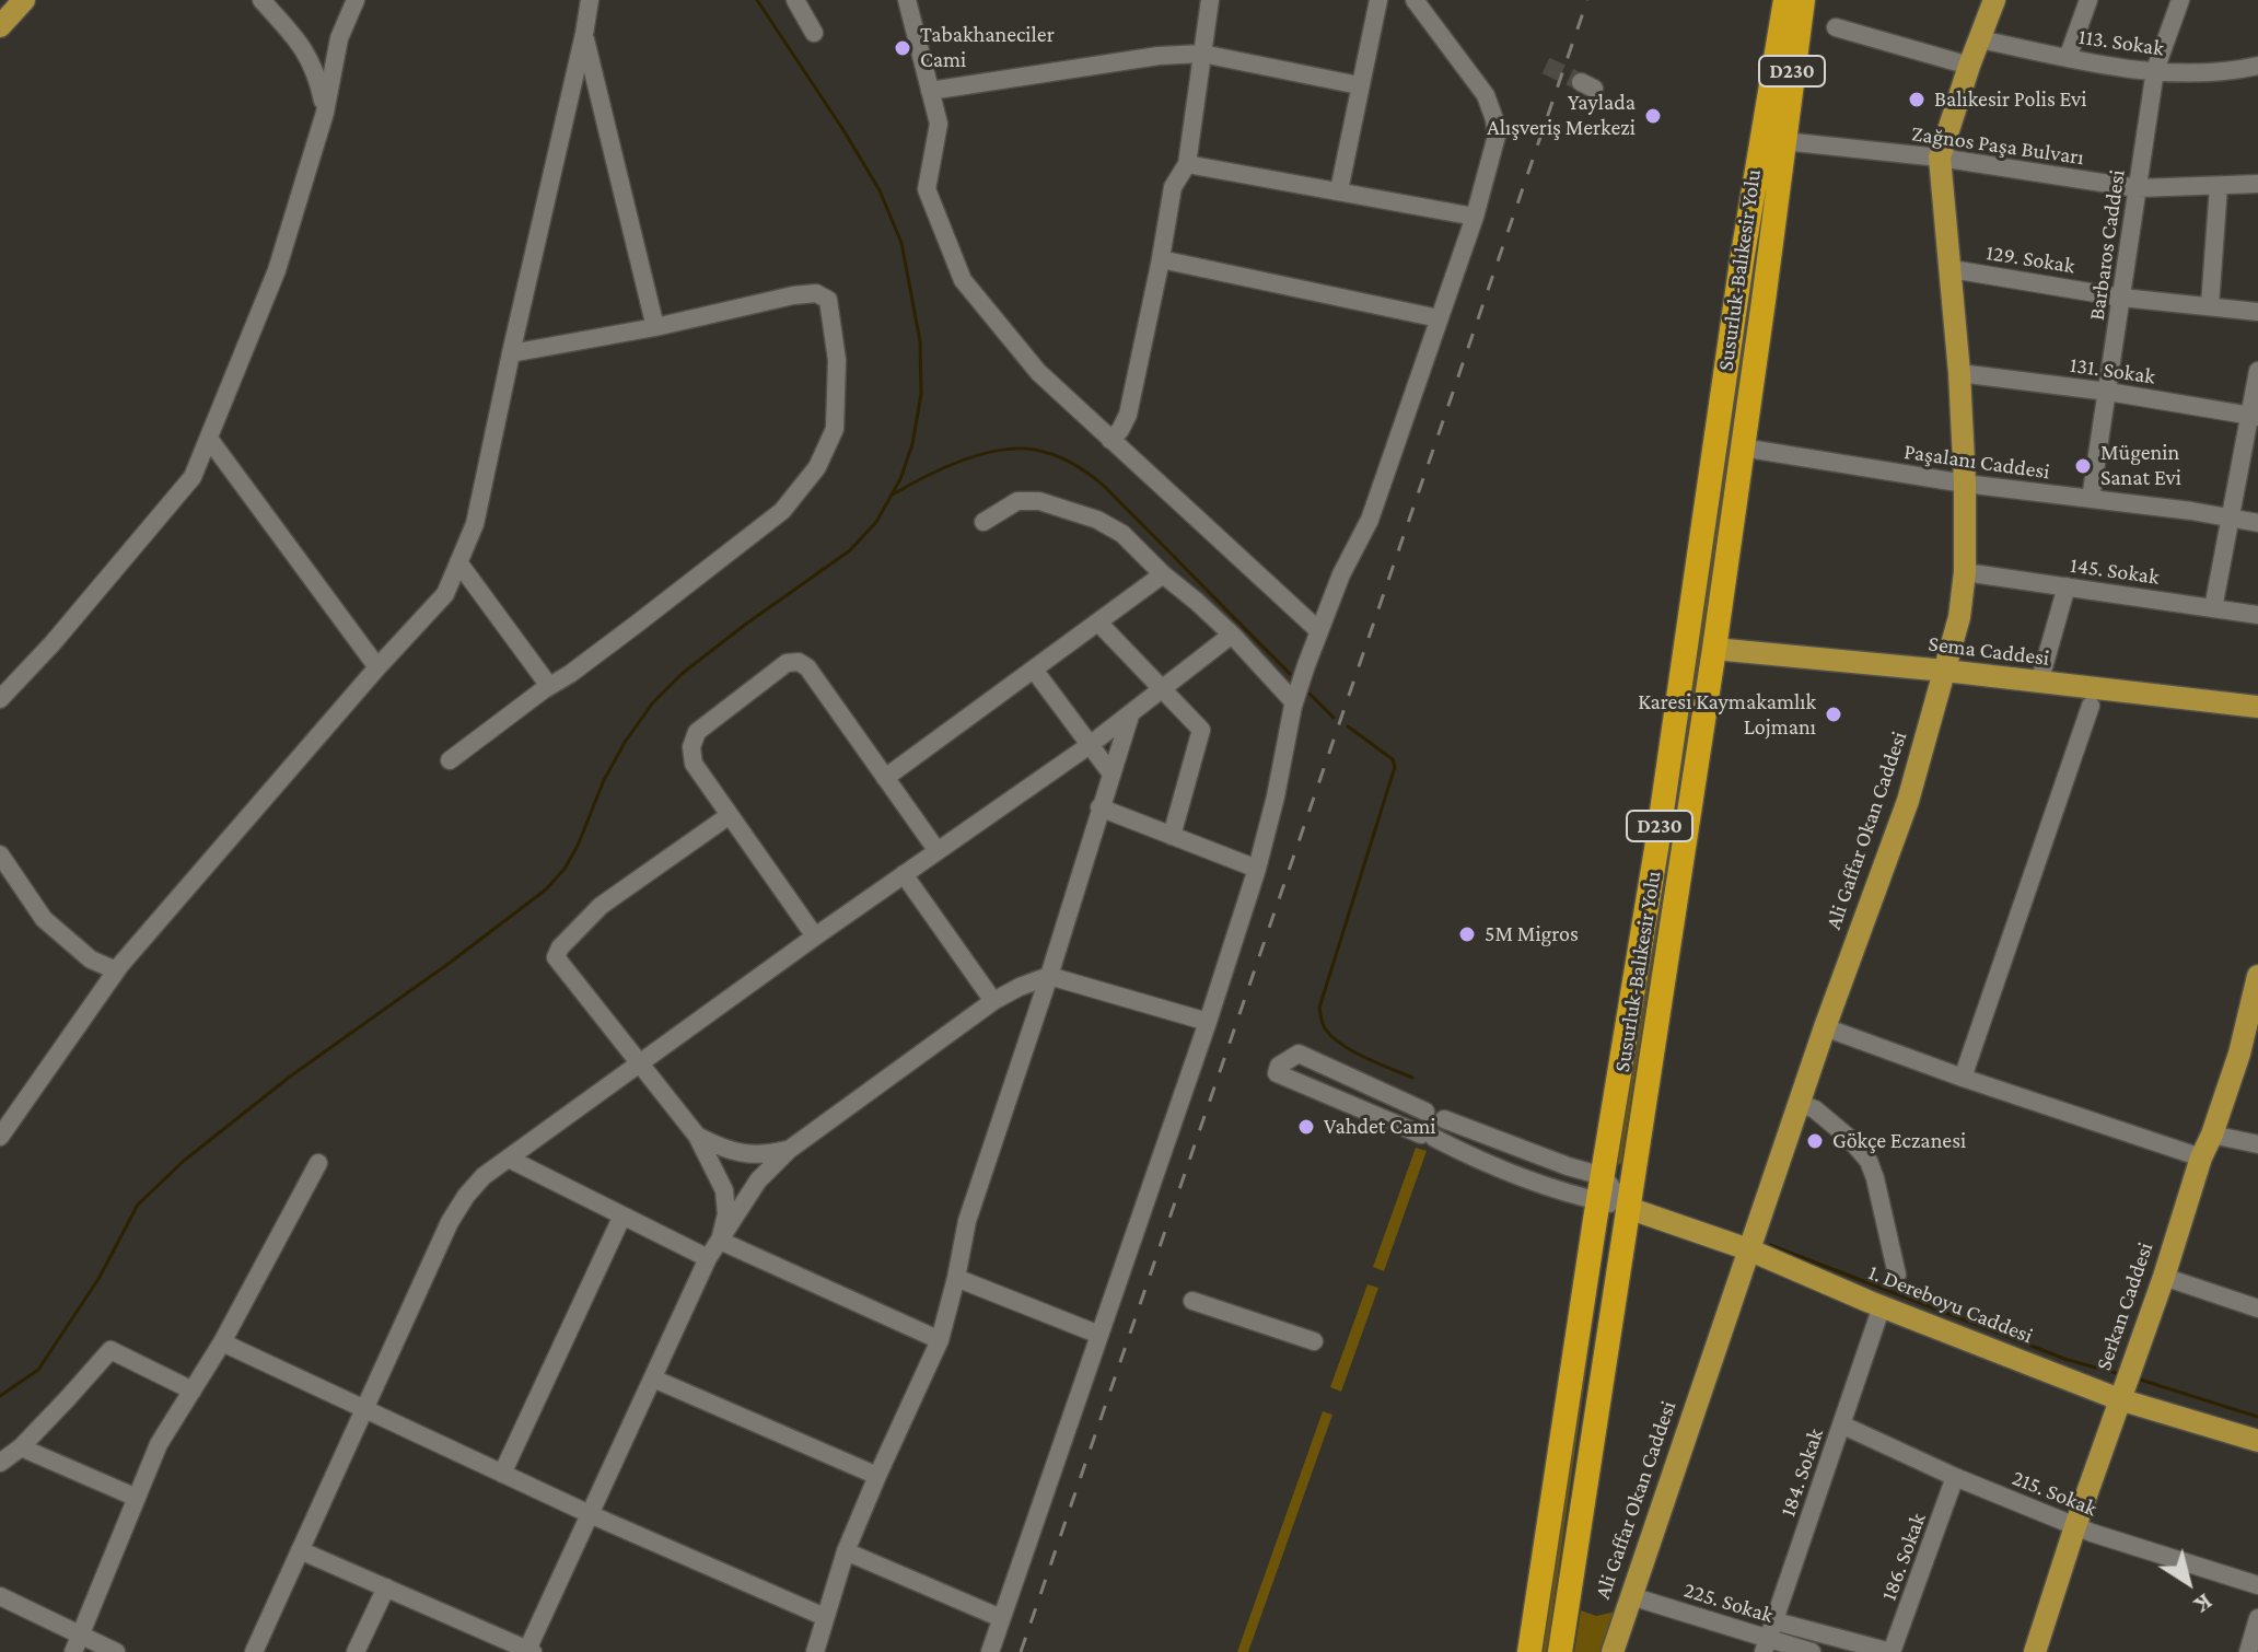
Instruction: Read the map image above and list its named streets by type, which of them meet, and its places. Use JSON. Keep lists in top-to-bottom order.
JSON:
{
  "streets": {
    "highway": ["D230", "Susurluk-Balıkesir Yolu"],
    "main road": [
      "Sema Caddesi",
      "Ali Gaffar Okan Caddesi",
      "1. Dereboyu Caddesi",
      "Serkan Caddesi"
    ],
    "street": [
      "113. Sokak",
      "Zağnos Paşa Bulvarı",
      "Barbaros Caddesi",
      "129. Sokak",
      "131. Sokak",
      "Paşalanı Caddesi",
      "145. Sokak",
      "184. Sokak",
      "215. Sokak",
      "186. Sokak",
      "225. Sokak"
    ]
  },
  "crossings": [
    ["113. Sokak", "Barbaros Caddesi"],
    ["113. Sokak", "Ali Gaffar Okan Caddesi"],
    ["Zağnos Paşa Bulvarı", "Barbaros Caddesi"],
    ["Zağnos Paşa Bulvarı", "Susurluk-Balıkesir Yolu"],
    ["Zağnos Paşa Bulvarı", "Ali Gaffar Okan Caddesi"],
    ["Barbaros Caddesi", "129. Sokak"],
    ["Barbaros Caddesi", "131. Sokak"],
    ["Barbaros Caddesi", "Paşalanı Caddesi"],
    ["129. Sokak", "Ali Gaffar Okan Caddesi"],
    ["Susurluk-Balıkesir Yolu", "Paşalanı Caddesi"],
    ["Susurluk-Balıkesir Yolu", "Sema Caddesi"],
    ["Susurluk-Balıkesir Yolu", "1. Dereboyu Caddesi"],
    ["131. Sokak", "Ali Gaffar Okan Caddesi"],
    ["Paşalanı Caddesi", "Ali Gaffar Okan Caddesi"],
    ["145. Sokak", "Ali Gaffar Okan Caddesi"],
    ["Sema Caddesi", "Ali Gaffar Okan Caddesi"],
    ["Ali Gaffar Okan Caddesi", "1. Dereboyu Caddesi"],
    ["Ali Gaffar Okan Caddesi", "225. Sokak"],
    ["1. Dereboyu Caddesi", "Serkan Caddesi"],
    ["1. Dereboyu Caddesi", "184. Sokak"],
    ["Serkan Caddesi", "215. Sokak"],
    ["184. Sokak", "215. Sokak"],
    ["184. Sokak", "225. Sokak"],
    ["215. Sokak", "186. Sokak"],
    ["186. Sokak", "225. Sokak"]
  ],
  "places": [
    "Tabakhaneciler Cami",
    "Balıkesir Polis Evi",
    "Yaylada Alışveriş Merkezi",
    "Mügenin Sanat Evi",
    "Karesi Kaymakamlık Lojmanı",
    "5M Migros",
    "Vahdet Cami",
    "Gökçe Eczanesi"
  ],
  "north": "bottom right"
}
